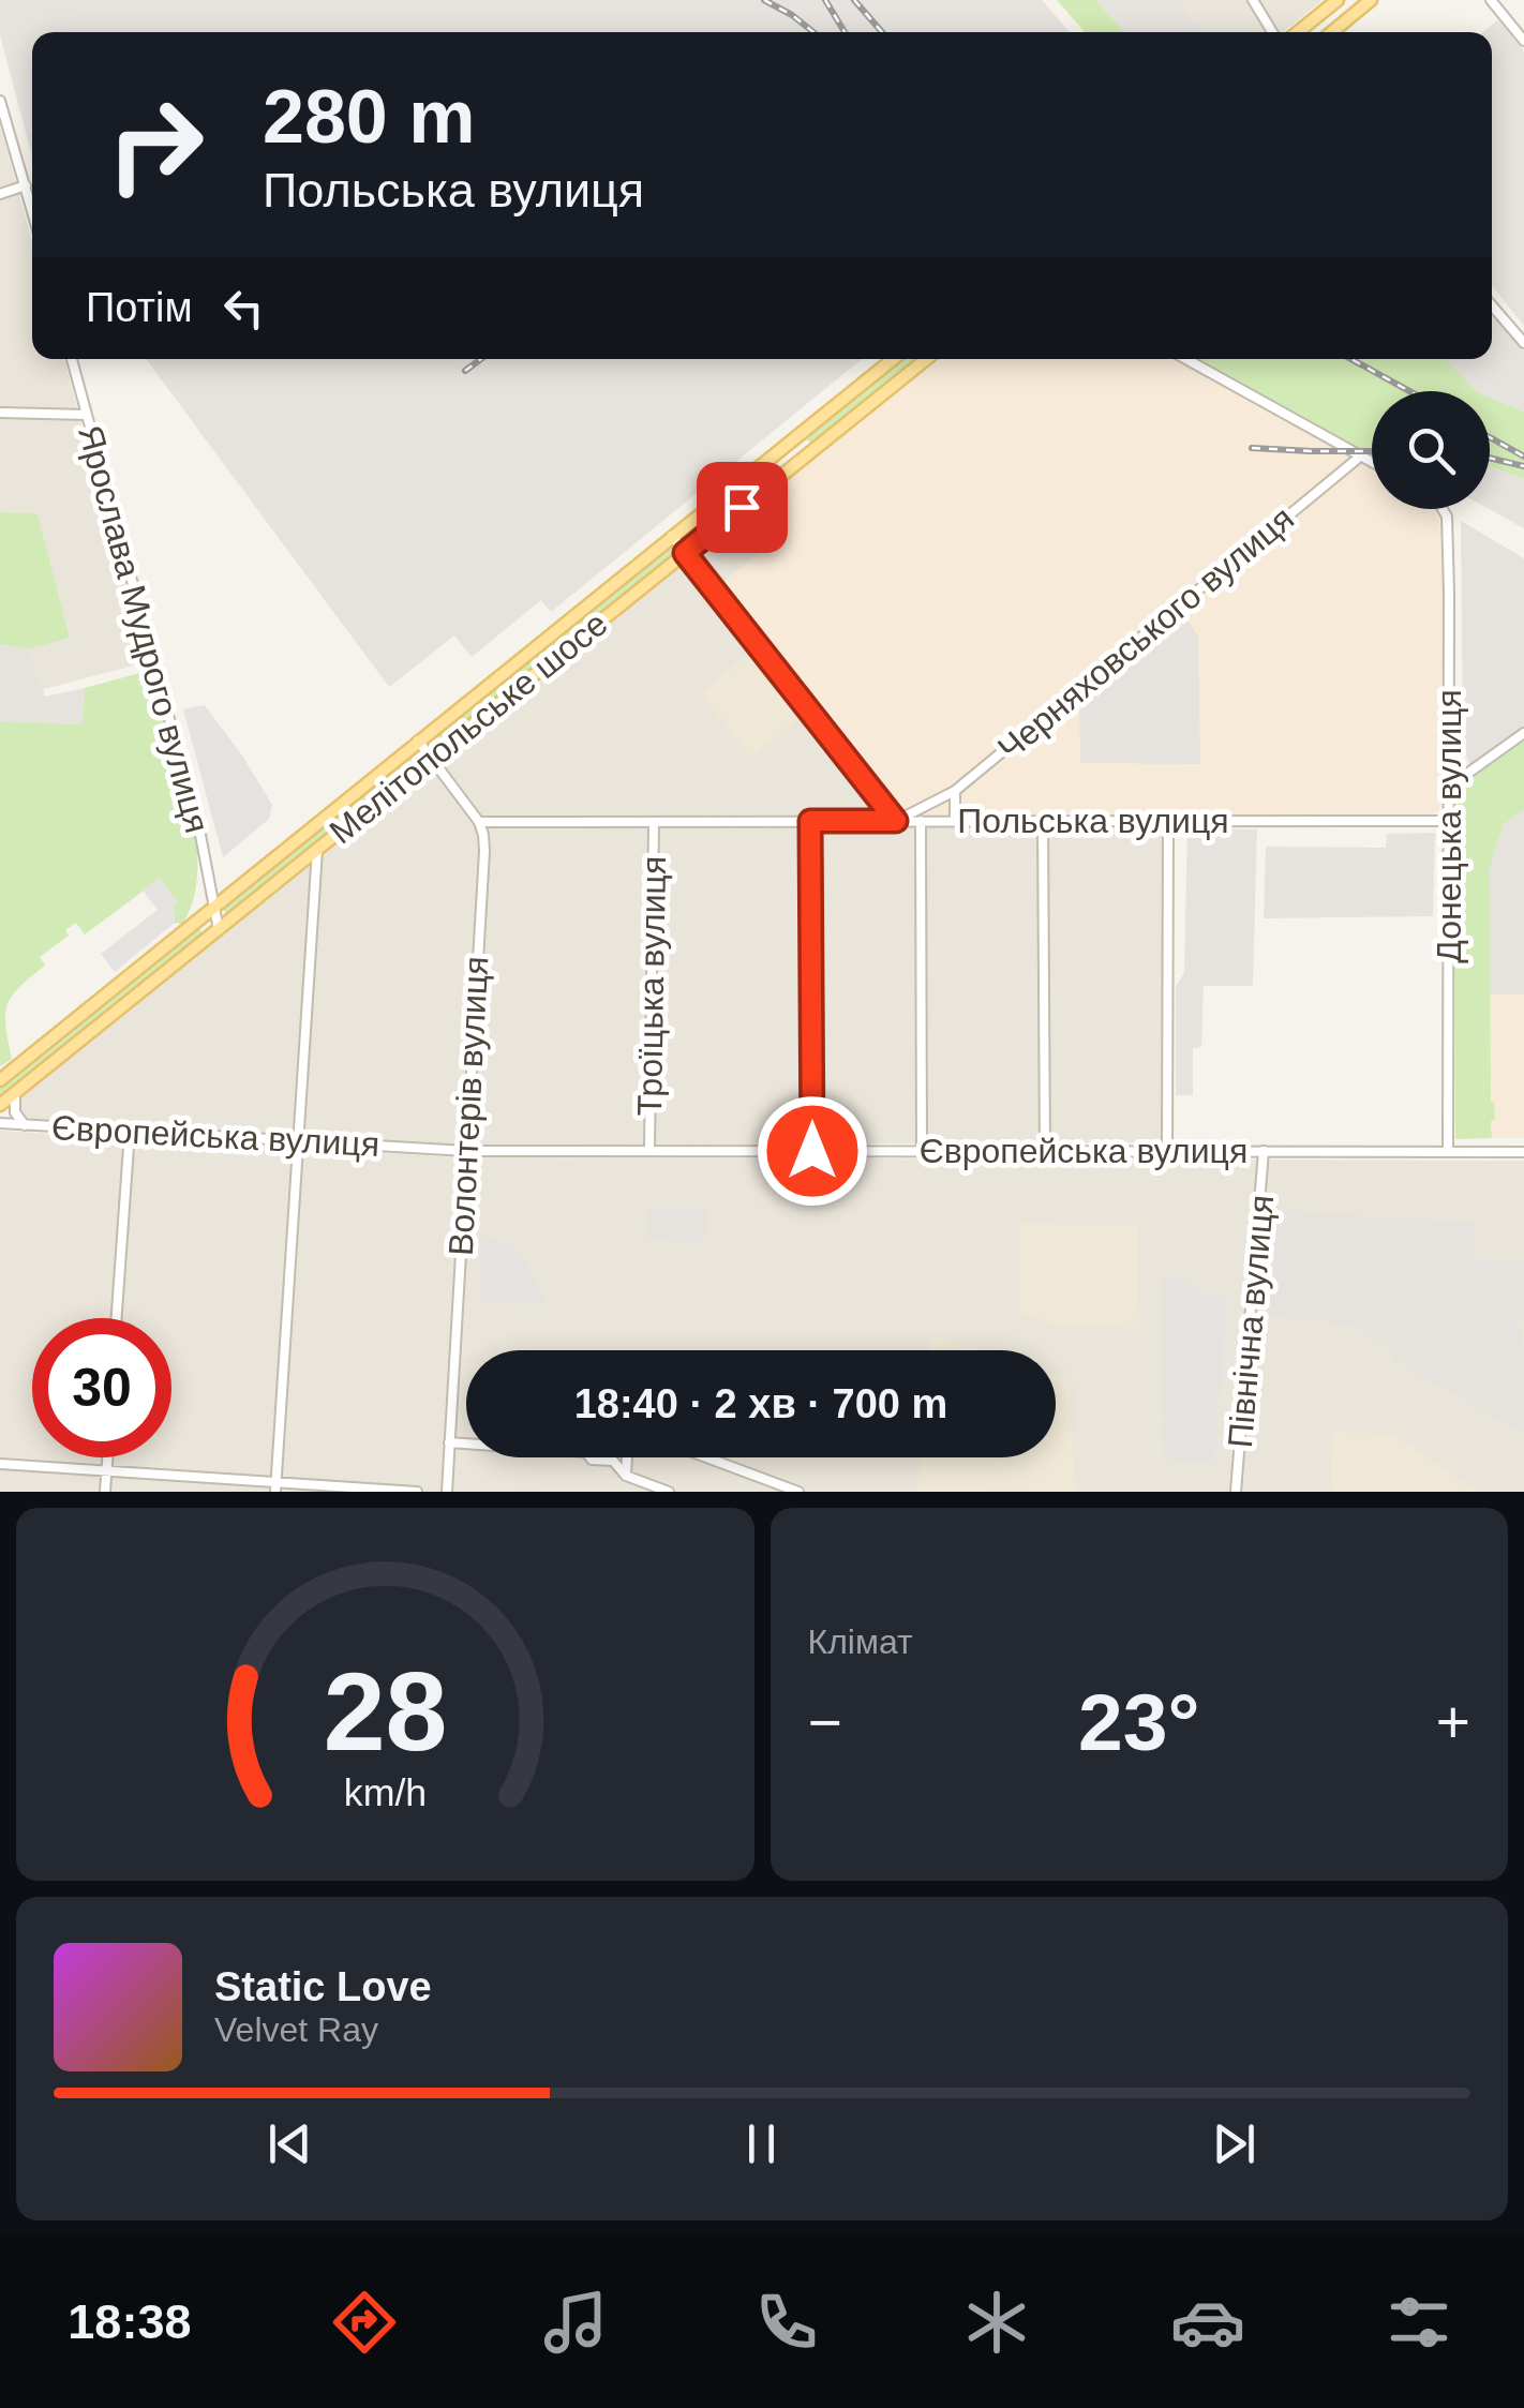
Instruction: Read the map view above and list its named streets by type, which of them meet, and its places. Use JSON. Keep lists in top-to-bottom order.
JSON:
{
  "streets": {
    "main road": ["Мелітопольське шосе"],
    "street": [
      "Ярослава Мудрого вулиця",
      "Черняховського вулиця",
      "Польська вулиця",
      "Донецька вулиця",
      "Троїцька вулиця",
      "Волонтерів вулиця",
      "Європейська вулиця",
      "Північна вулиця"
    ]
  },
  "crossings": [
    ["Ярослава Мудрого вулиця", "Мелітопольське шосе"],
    ["Черняховського вулиця", "Польська вулиця"],
    ["Польська вулиця", "Донецька вулиця"],
    ["Польська вулиця", "Троїцька вулиця"],
    ["Польська вулиця", "Волонтерів вулиця"],
    ["Донецька вулиця", "Європейська вулиця"],
    ["Троїцька вулиця", "Європейська вулиця"],
    ["Волонтерів вулиця", "Європейська вулиця"],
    ["Європейська вулиця", "Північна вулиця"]
  ],
  "page": {
    "turn": ["280 m", "Польська вулиця"],
    "then": "Потім",
    "limit": "30",
    "trip": "18:40 · 2 хв · 700 m",
    "tile": "Клімат",
    "heat": ["−", "23°", "+"],
    "song": ["Static Love", "Velvet Ray"],
    "tabs": "18:38",
    "gauge": ["28", "km/h"]
  }
}
